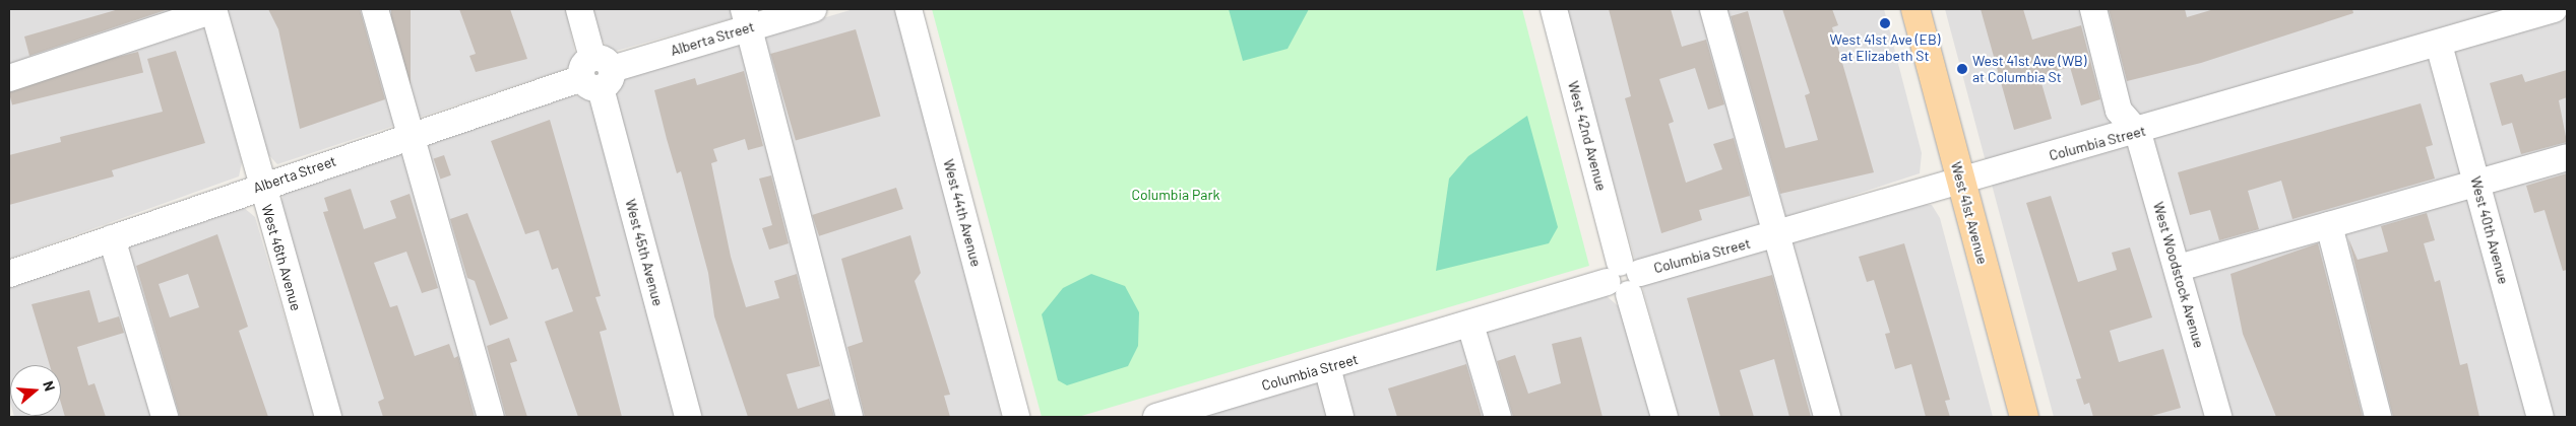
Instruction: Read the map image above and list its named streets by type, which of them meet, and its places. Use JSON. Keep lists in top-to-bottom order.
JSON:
{
  "streets": {
    "main road": ["West 41st Avenue"],
    "street": [
      "Alberta Street",
      "West 42nd Avenue",
      "Columbia Street",
      "West 44th Avenue",
      "West 40th Avenue",
      "West 45th Avenue",
      "West 46th Avenue",
      "West Woodstock Avenue"
    ]
  },
  "crossings": [
    ["Alberta Street", "West 45th Avenue"],
    ["Alberta Street", "West 46th Avenue"],
    ["West 42nd Avenue", "Columbia Street"],
    ["Columbia Street", "West 41st Avenue"],
    ["Columbia Street", "West 40th Avenue"],
    ["Columbia Street", "West Woodstock Avenue"]
  ],
  "parks": ["Columbia Park"],
  "places": ["West 41st Ave (EB) at Elizabeth St", "West 41st Ave (WB) at Columbia St"],
  "north": "right"
}
